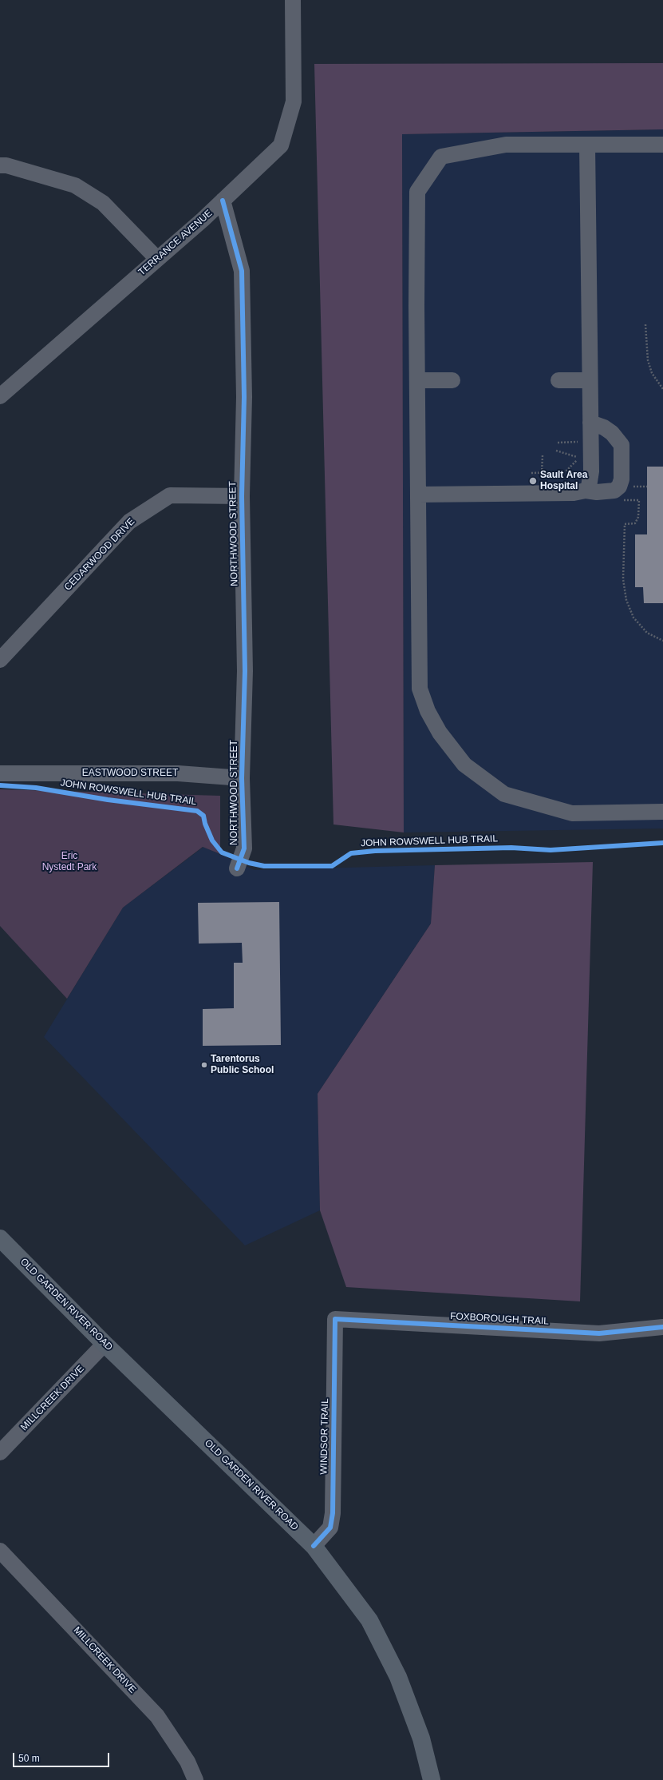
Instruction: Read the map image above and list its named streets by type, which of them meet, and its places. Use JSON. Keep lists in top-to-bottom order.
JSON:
{
  "streets": {
    "main road": ["OLD GARDEN RIVER ROAD"],
    "street": [
      "TERRANCE AVENUE",
      "NORTHWOOD STREET",
      "CEDARWOOD DRIVE",
      "EASTWOOD STREET",
      "FOXBOROUGH TRAIL",
      "MILLCREEK DRIVE",
      "WINDSOR TRAIL"
    ],
    "cycle path": ["JOHN ROWSWELL HUB TRAIL"]
  },
  "crossings": [
    ["TERRANCE AVENUE", "NORTHWOOD STREET"],
    ["NORTHWOOD STREET", "CEDARWOOD DRIVE"],
    ["NORTHWOOD STREET", "EASTWOOD STREET"],
    ["OLD GARDEN RIVER ROAD", "MILLCREEK DRIVE"],
    ["OLD GARDEN RIVER ROAD", "WINDSOR TRAIL"],
    ["FOXBOROUGH TRAIL", "WINDSOR TRAIL"]
  ],
  "parks": ["Eric Nystedt Park"],
  "places": ["Sault Area Hospital", "Tarentorus Public School"],
  "scale_bar": "50 m"
}
